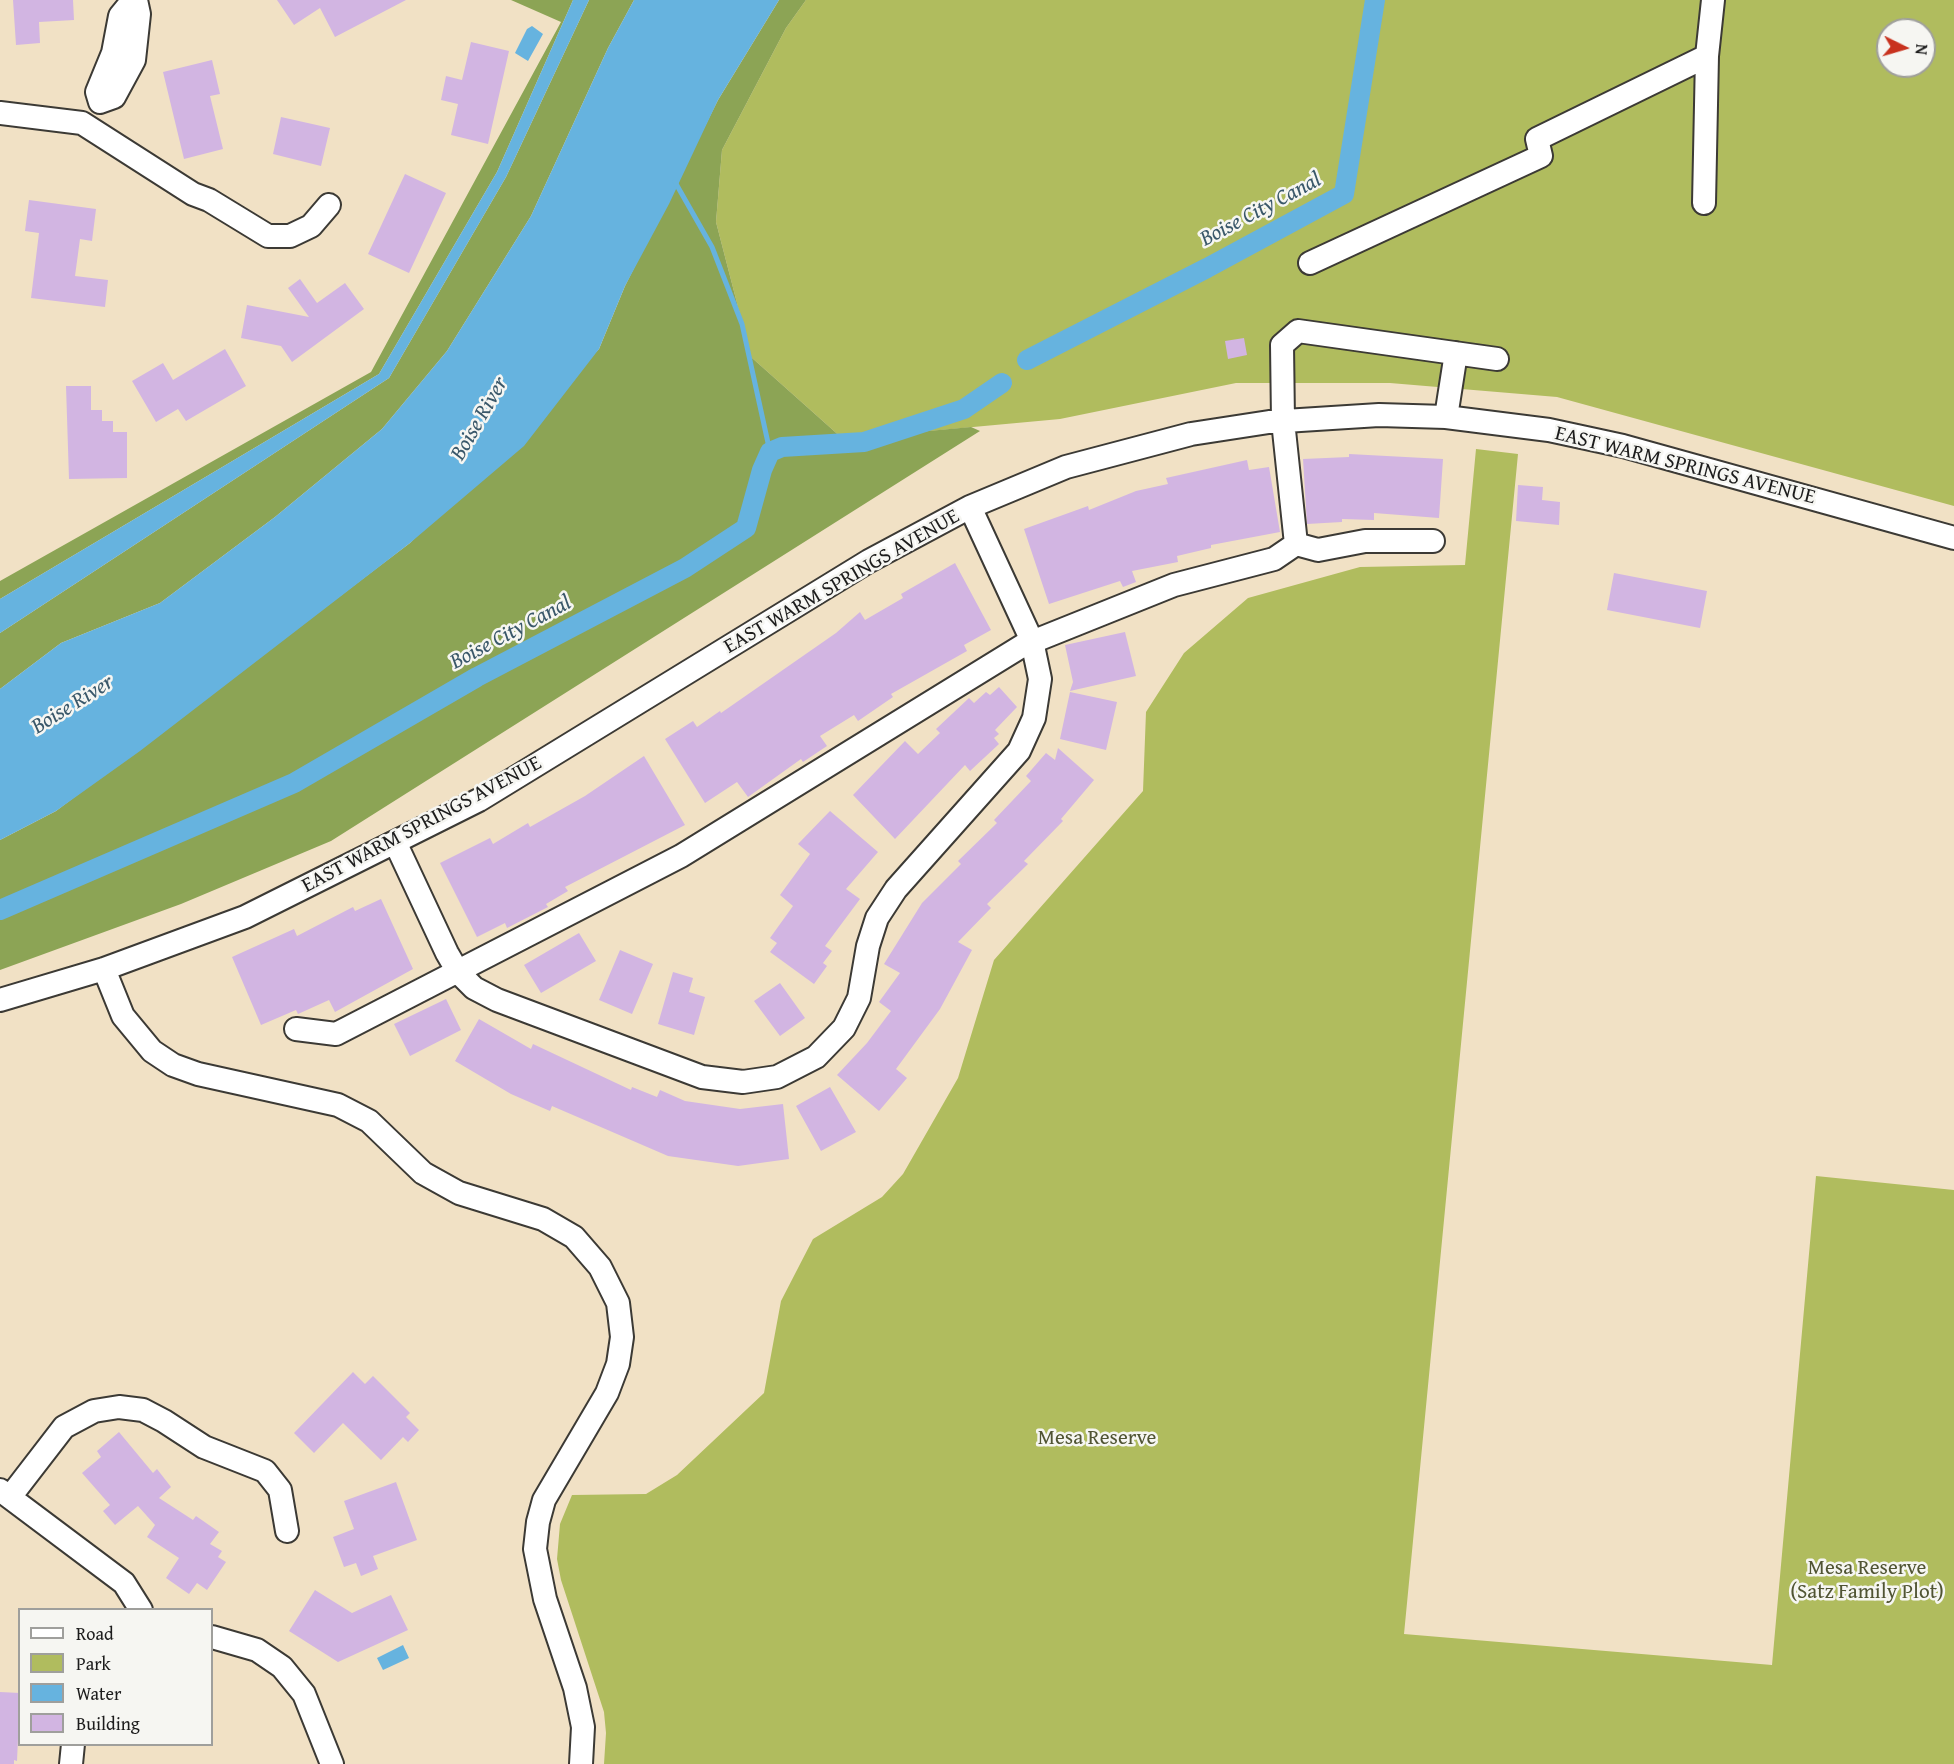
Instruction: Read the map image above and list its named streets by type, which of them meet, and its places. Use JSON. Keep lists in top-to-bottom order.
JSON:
{
  "streets": {
    "street": ["EAST WARM SPRINGS AVENUE"]
  },
  "water": ["Boise City Canal", "Boise River"],
  "parks": ["Mesa Reserve", "Mesa Reserve (Satz Family Plot)"],
  "legend": [
    "Road",
    "Park",
    "Water",
    "Building"
  ],
  "north": "right"
}
